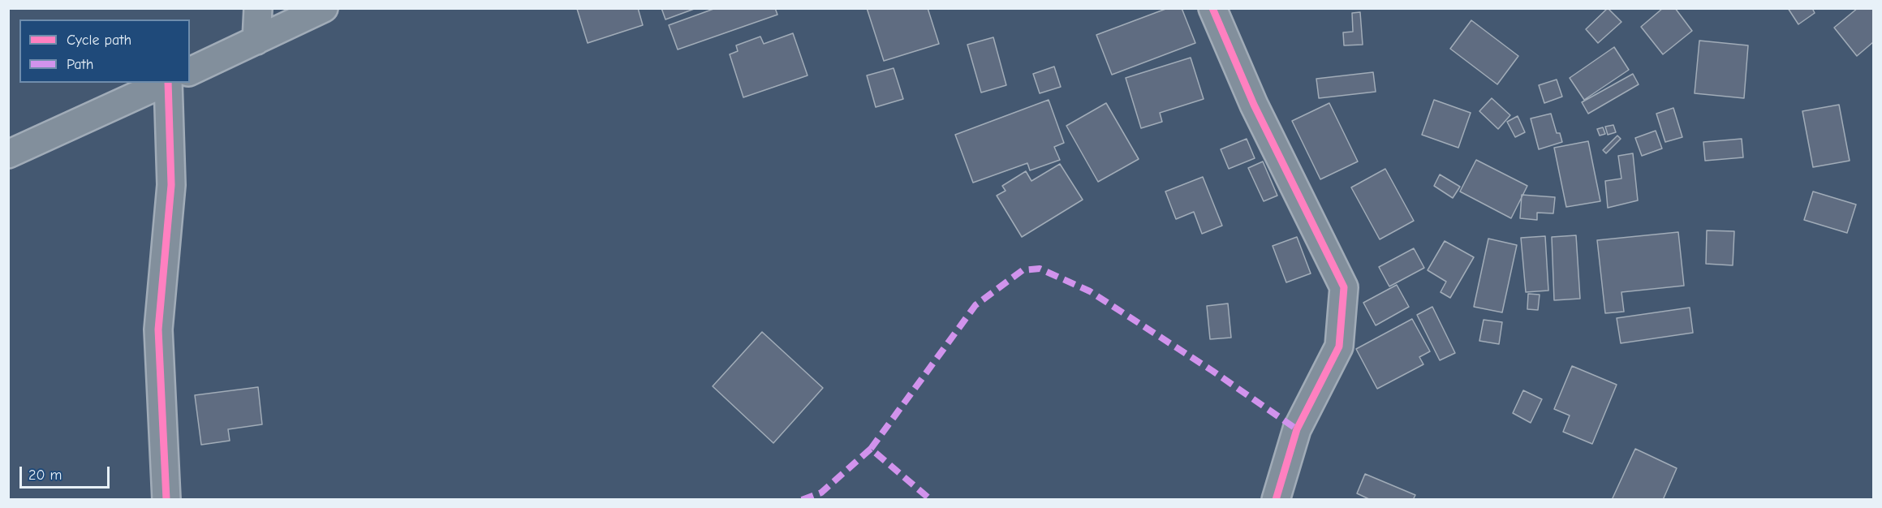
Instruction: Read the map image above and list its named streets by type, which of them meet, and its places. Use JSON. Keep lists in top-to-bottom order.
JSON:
{
  "legend": ["Cycle path", "Path"],
  "scale_bar": "20 m"
}
